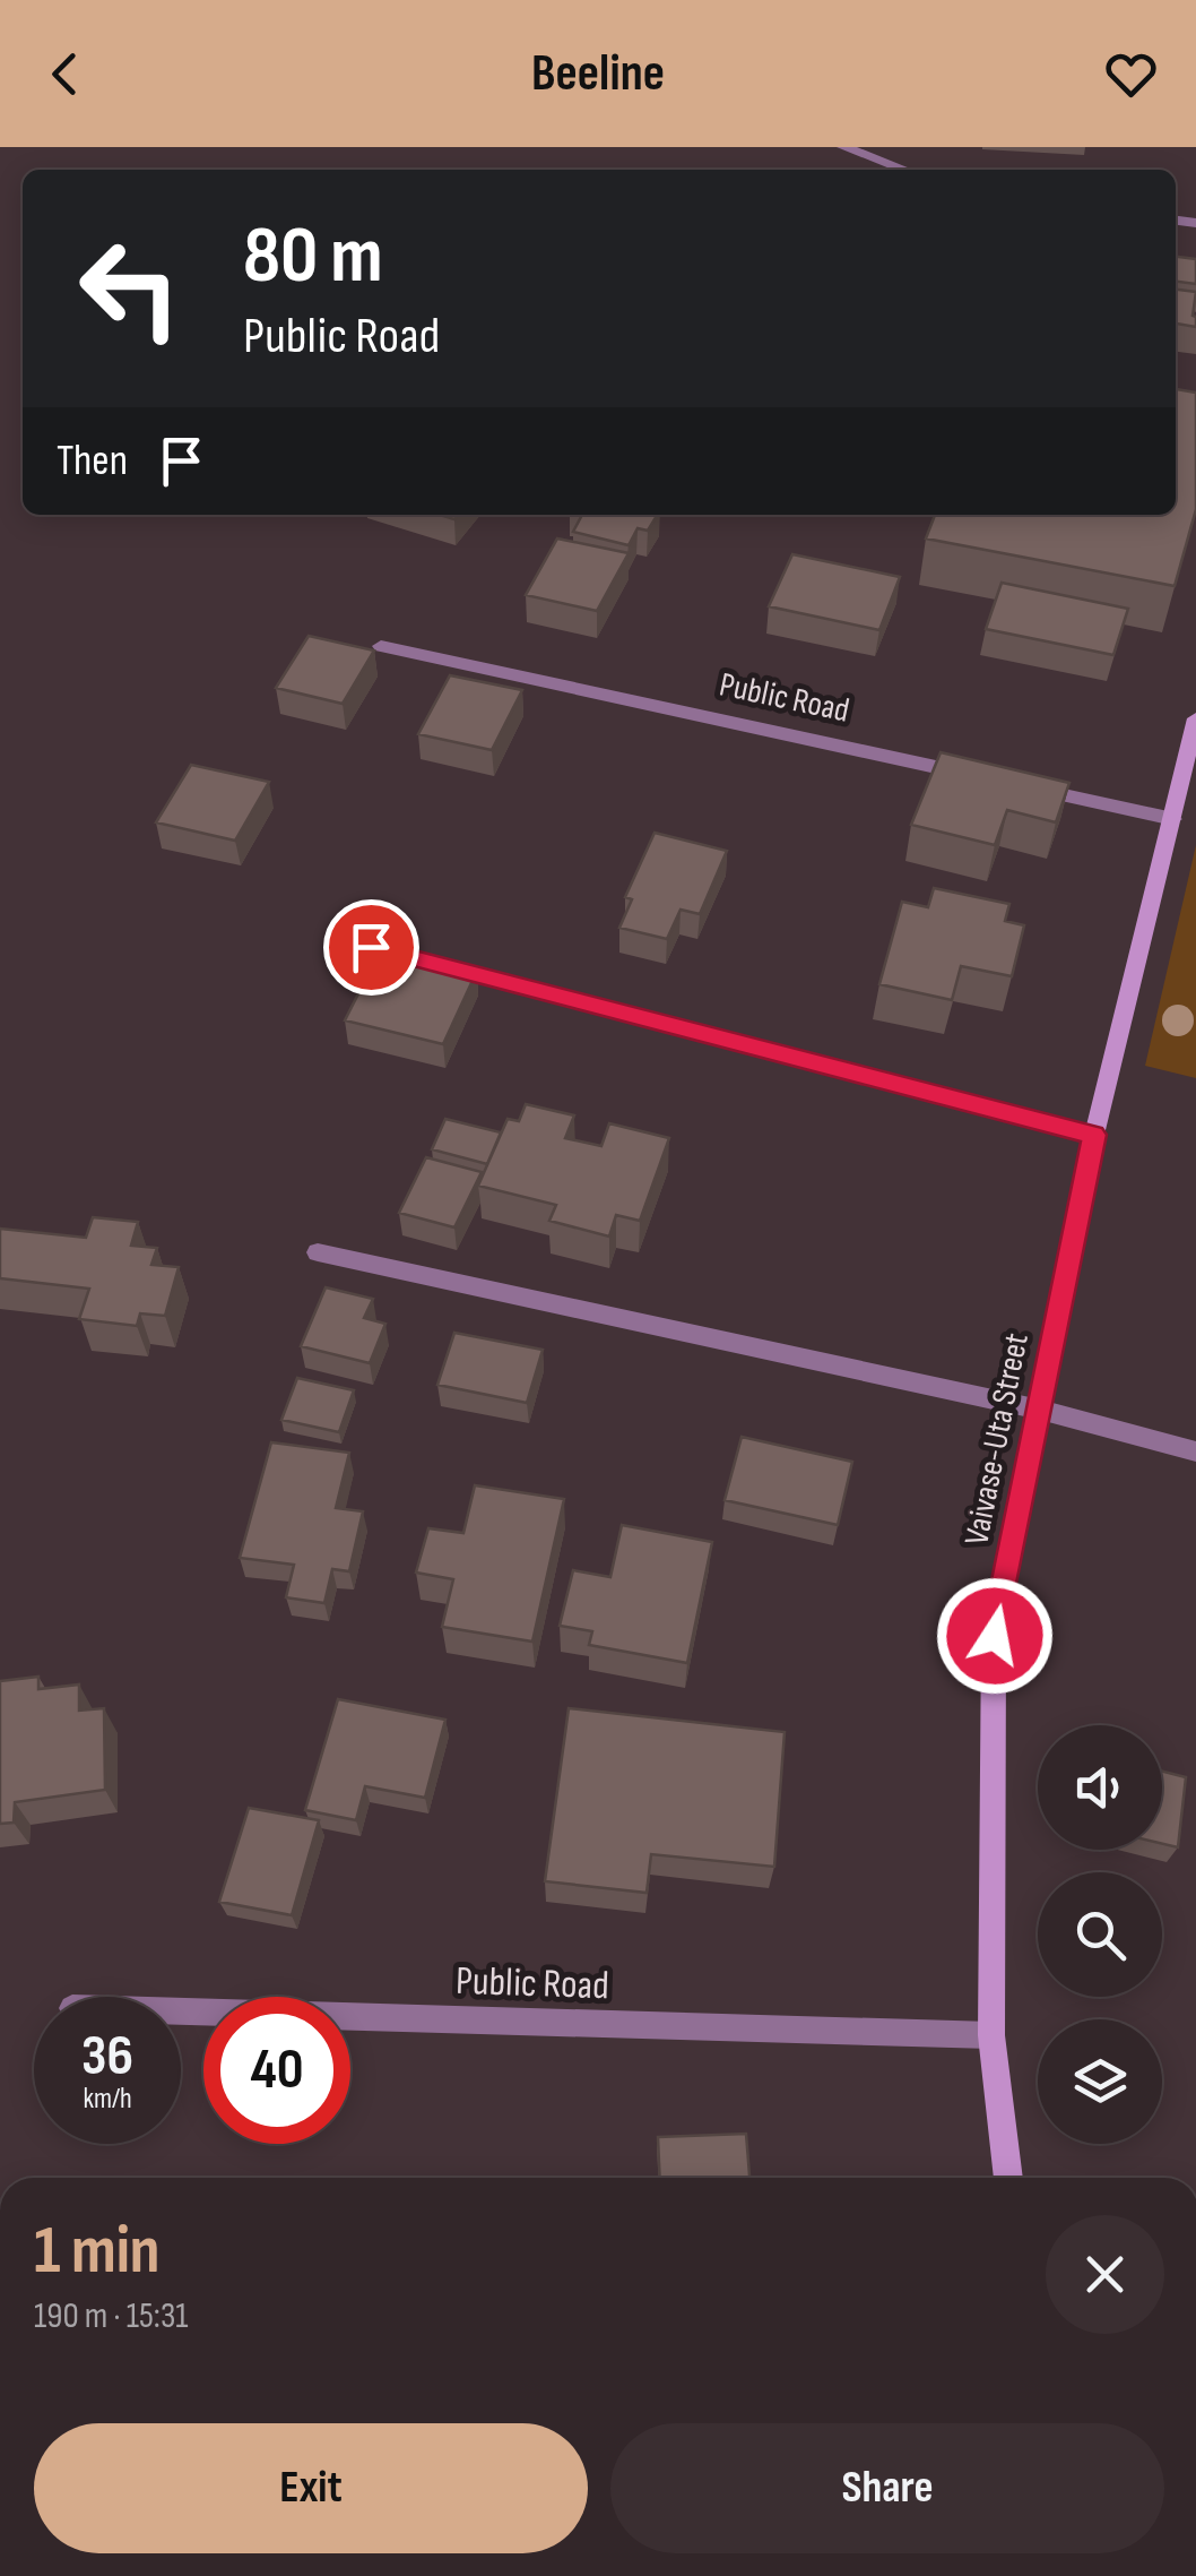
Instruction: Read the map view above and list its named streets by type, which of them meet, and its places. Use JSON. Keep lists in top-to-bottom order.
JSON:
{
  "streets": {
    "street": ["Public Road", "Vaivase-Uta Street"]
  },
  "crossings": [
    ["Public Road", "Vaivase-Uta Street"]
  ],
  "page": {
    "header": "Beeline",
    "turn": ["80 m", "Public Road"],
    "then": "Then",
    "speed": "36 km/h",
    "limit": "40",
    "heading": ["1 min", "190 m · 15:31"],
    "buttons": ["Exit", "Share"]
  }
}
